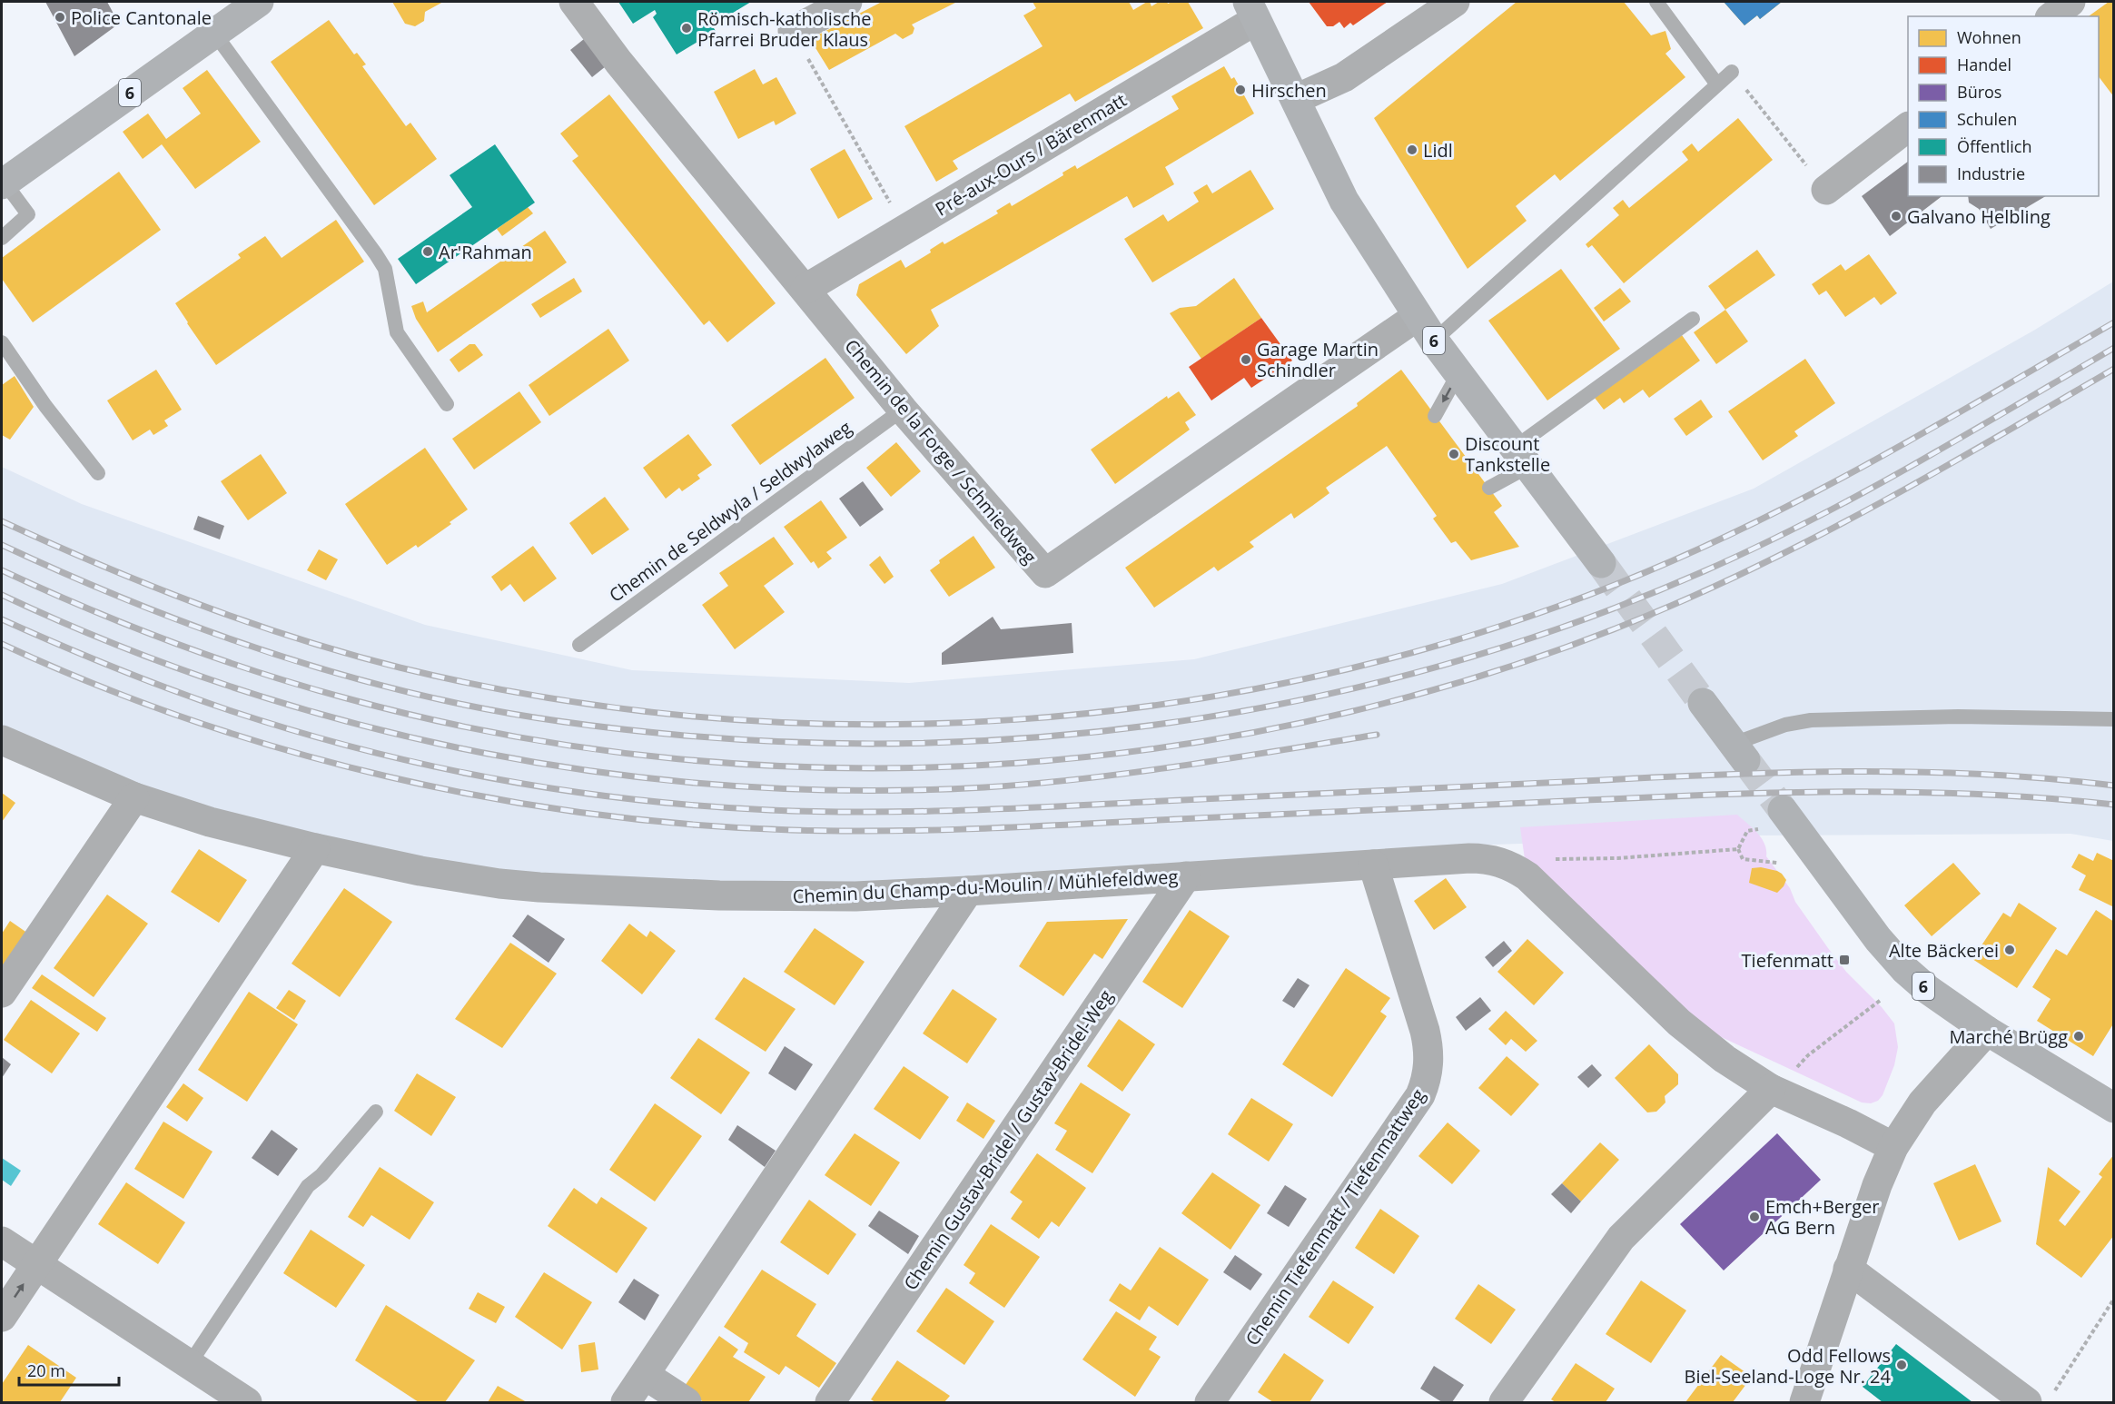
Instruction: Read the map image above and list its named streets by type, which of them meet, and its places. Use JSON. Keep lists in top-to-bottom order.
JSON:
{
  "streets": {
    "main road": ["6"],
    "street": [
      "Pré-aux-Ours / Bärenmatt",
      "Chemin de la Forge / Schmiedweg",
      "Chemin du Champ-du-Moulin / Mühlefeldweg",
      "Chemin Gustav-Bridel / Gustav-Bridel-Weg",
      "Chemin Tiefenmatt / Tiefenmattweg"
    ],
    "lane": ["Chemin de Seldwyla / Seldwylaweg"]
  },
  "crossings": [
    ["6", "Pré-aux-Ours / Bärenmatt"],
    ["6", "Chemin de la Forge / Schmiedweg"],
    ["Pré-aux-Ours / Bärenmatt", "Chemin de la Forge / Schmiedweg"],
    ["Chemin de la Forge / Schmiedweg", "Chemin de Seldwyla / Seldwylaweg"],
    ["Chemin du Champ-du-Moulin / Mühlefeldweg", "Chemin Gustav-Bridel / Gustav-Bridel-Weg"],
    ["Chemin du Champ-du-Moulin / Mühlefeldweg", "Chemin Tiefenmatt / Tiefenmattweg"]
  ],
  "places": {
    "other": [
      "Police Cantonale",
      "Römisch-katholische Pfarrei Bruder Klaus",
      "Hirschen",
      "Lidl",
      "Galvano Helbling",
      "Ar'Rahman",
      "Garage Martin Schindler",
      "Discount Tankstelle",
      "Alte Bäckerei",
      "Marché Brügg",
      "Emch+Berger AG Bern",
      "Odd Fellows Biel-Seeland-Loge Nr. 24"
    ],
    "transit": ["Tiefenmatt"]
  },
  "legend": [
    "Wohnen",
    "Handel",
    "Büros",
    "Schulen",
    "Öffentlich",
    "Industrie"
  ],
  "scale_bar": "20 m"
}
